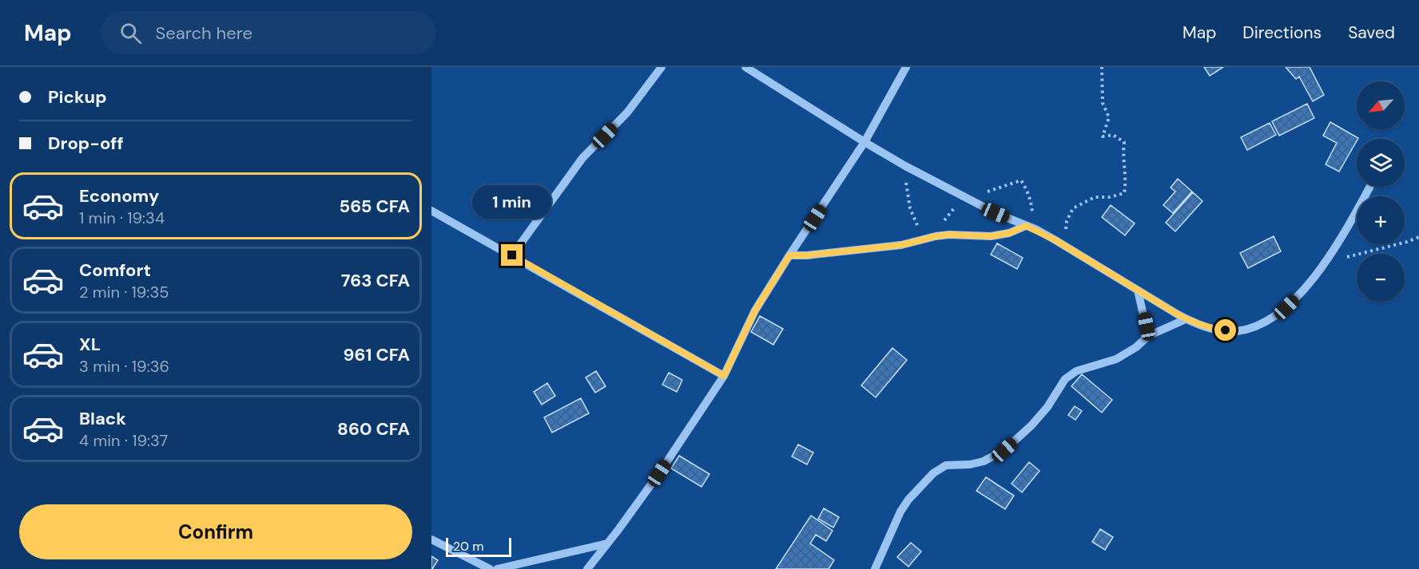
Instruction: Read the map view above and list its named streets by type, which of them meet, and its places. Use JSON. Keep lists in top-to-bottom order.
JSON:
{
  "scale_bar": "20 m",
  "north": "bottom left",
  "page": {
    "header": "Map",
    "search": "Search here",
    "nav": ["Map", "Directions", "Saved"],
    "banner": ["Pickup", "Drop-off"],
    "map_buttons": ["+", "−"],
    "list": [
      {
        "name": "Economy",
        "note": "1 min · 19:34",
        "value": "565 CFA"
      },
      {
        "name": "Comfort",
        "note": "2 min · 19:35",
        "value": "763 CFA"
      },
      {
        "name": "XL",
        "note": "3 min · 19:36",
        "value": "961 CFA"
      },
      {
        "name": "Black",
        "note": "4 min · 19:37",
        "value": "860 CFA"
      }
    ],
    "bubble": "1 min",
    "buttons": "Confirm",
    "scale": "20 m"
  }
}
